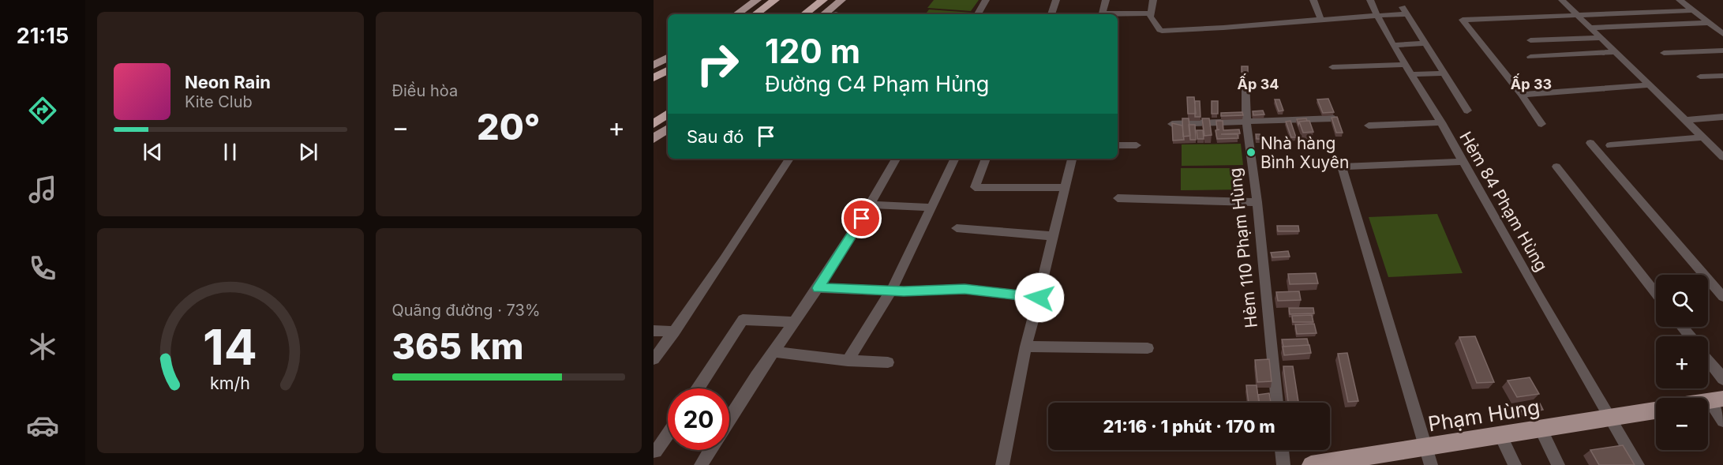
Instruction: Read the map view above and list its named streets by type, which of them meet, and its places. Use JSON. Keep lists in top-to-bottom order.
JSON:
{
  "streets": {
    "main road": ["Phạm Hùng"],
    "street": ["Hẻm 84 Phạm Hùng", "Hẻm 110 Phạm Hùng"]
  },
  "crossings": [
    ["Hẻm 84 Phạm Hùng", "Phạm Hùng"]
  ],
  "districts": ["Ấp 34", "Ấp 33"],
  "places": ["Nhà hàng Bình Xuyên"],
  "page": {
    "tabs": "21:15",
    "tile": [
      "Điều hòa",
      ["Quãng đường · 73%", "365 km"]
    ],
    "turn": ["120 m", "Đường C4 Phạm Hủng"],
    "song": ["Neon Rain", "Kite Club"],
    "heat": ["−", "20°", "+"],
    "then": "Sau đó",
    "map_buttons": ["+", "−"],
    "limit": "20",
    "trip": "21:16 · 1 phút · 170 m",
    "gauge": ["14", "km/h"]
  }
}
